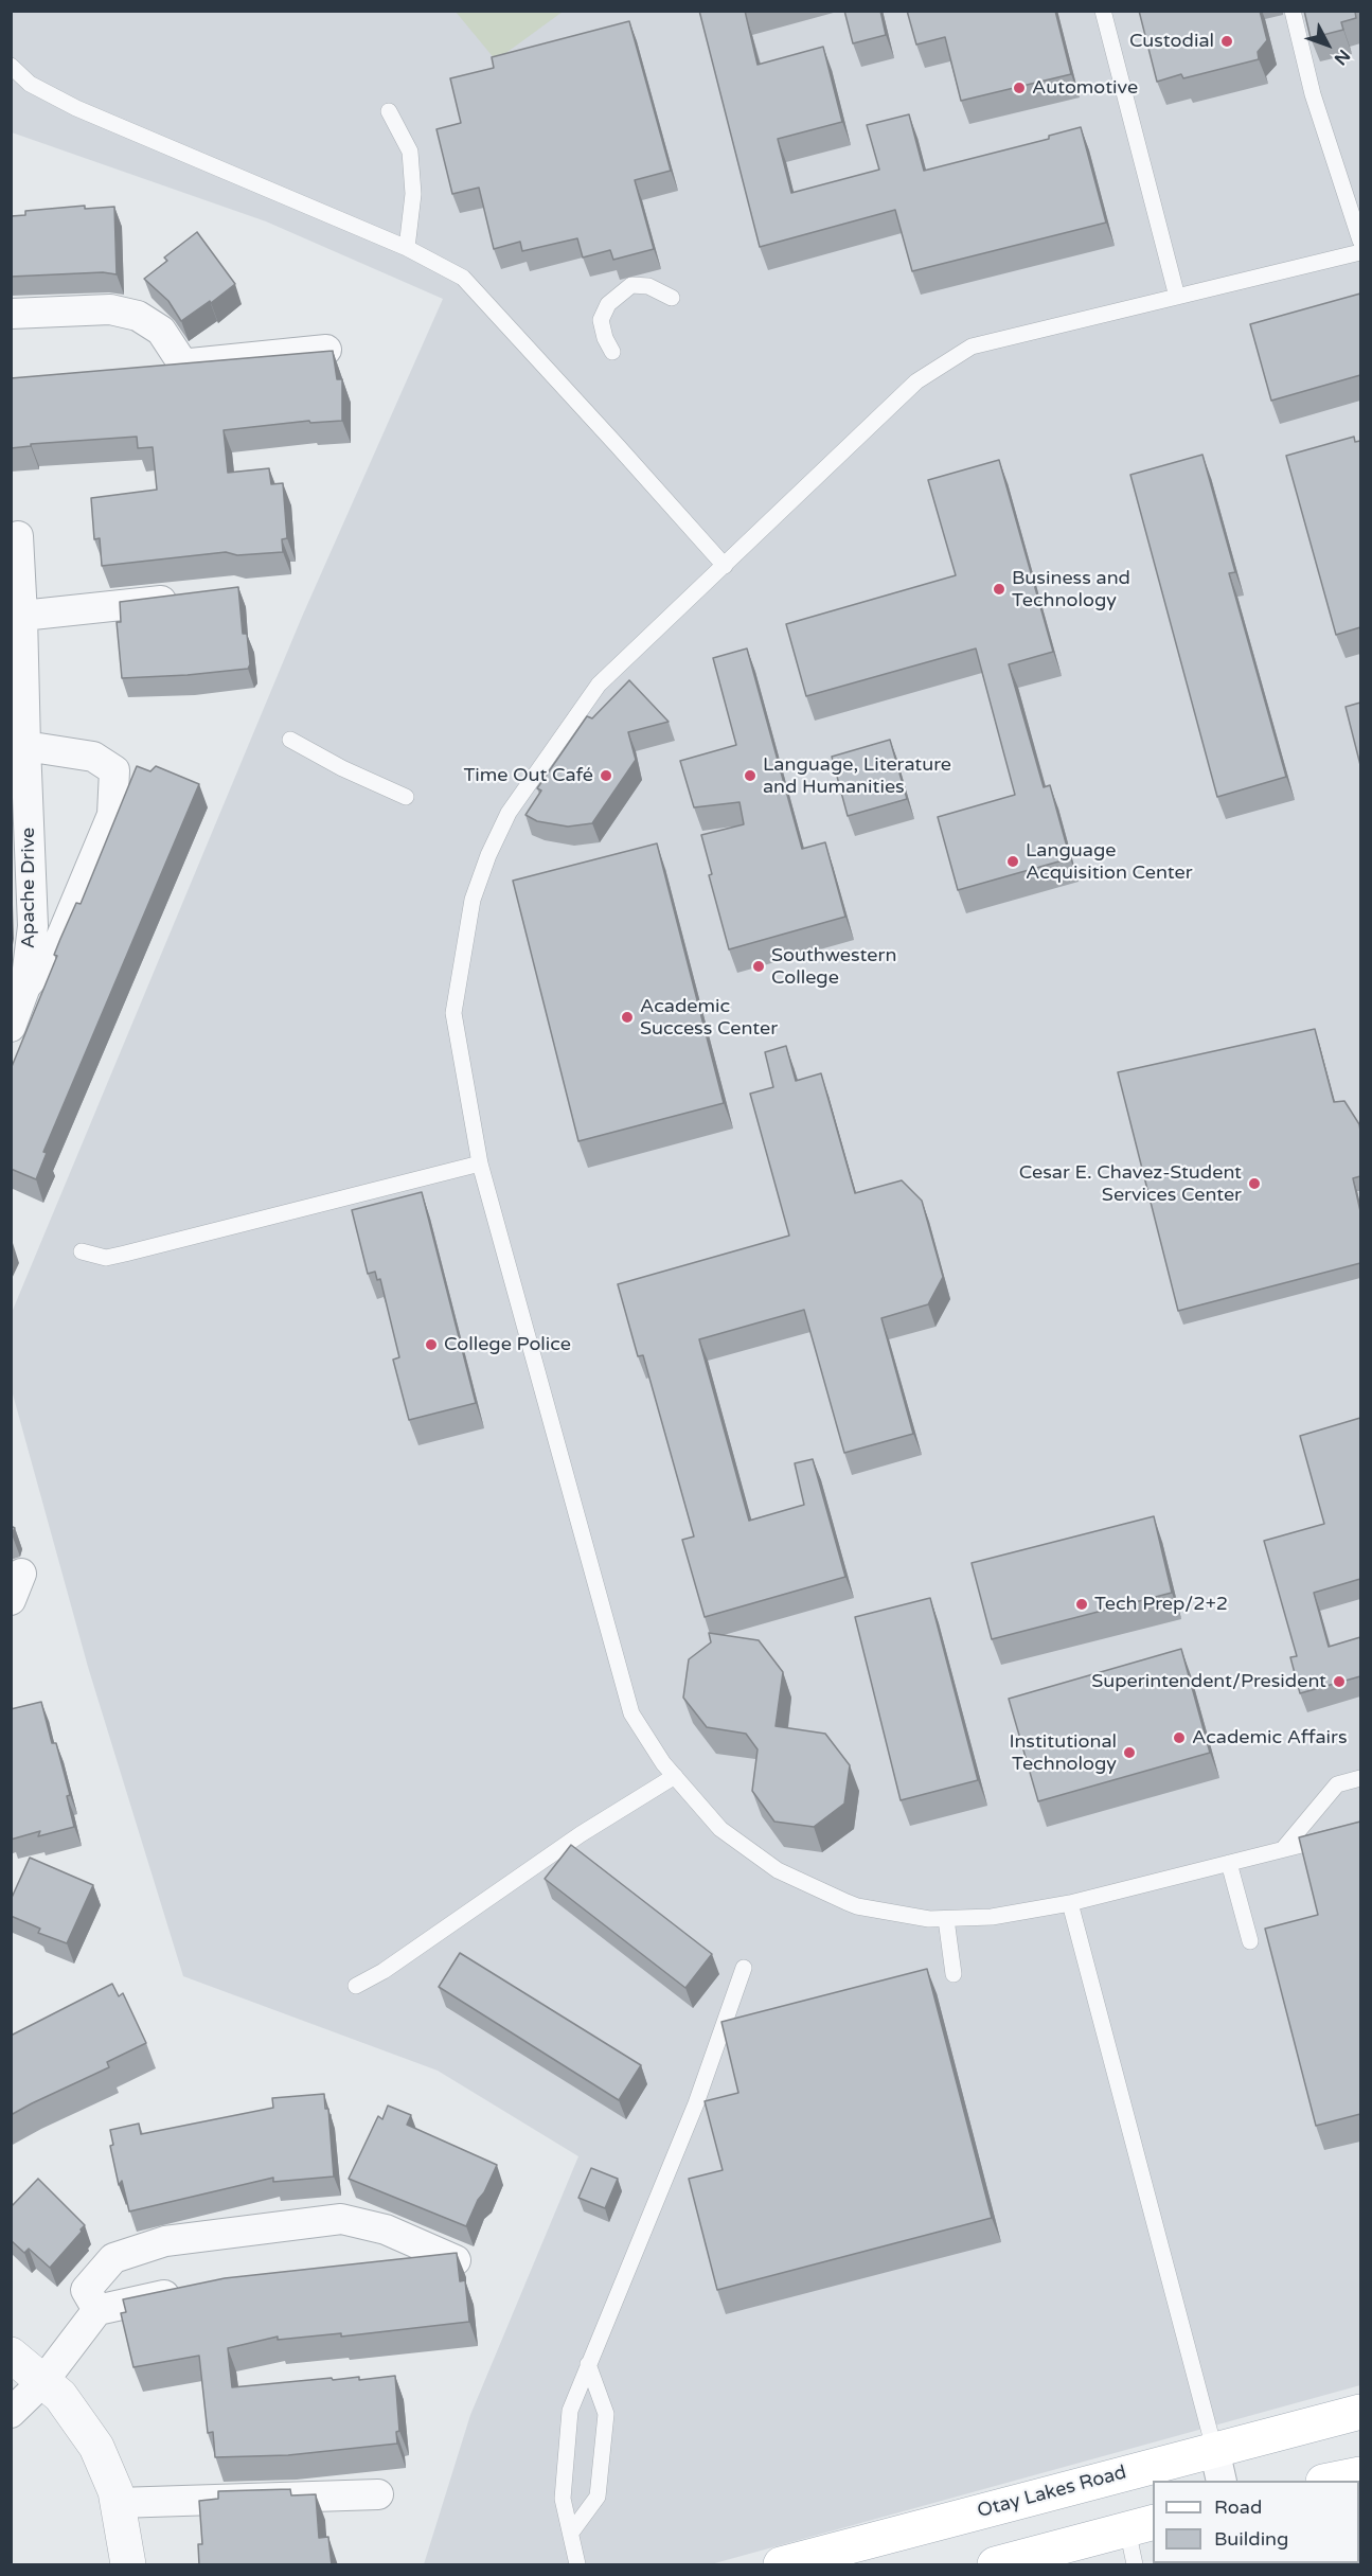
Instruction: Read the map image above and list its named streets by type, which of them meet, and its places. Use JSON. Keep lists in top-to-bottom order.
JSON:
{
  "streets": {
    "main road": ["Otay Lakes Road"],
    "street": ["Apache Drive"]
  },
  "places": [
    "Custodial",
    "Automotive",
    "Business and Technology",
    "Time Out Café",
    "Language, Literature and Humanities",
    "Language Acquisition Center",
    "Southwestern College",
    "Academic Success Center",
    "Cesar E. Chavez-Student Services Center",
    "College Police",
    "Tech Prep/2+2",
    "Superintendent/President",
    "Academic Affairs",
    "Institutional Technology"
  ],
  "legend": ["Road", "Building"],
  "north": "bottom right"
}
